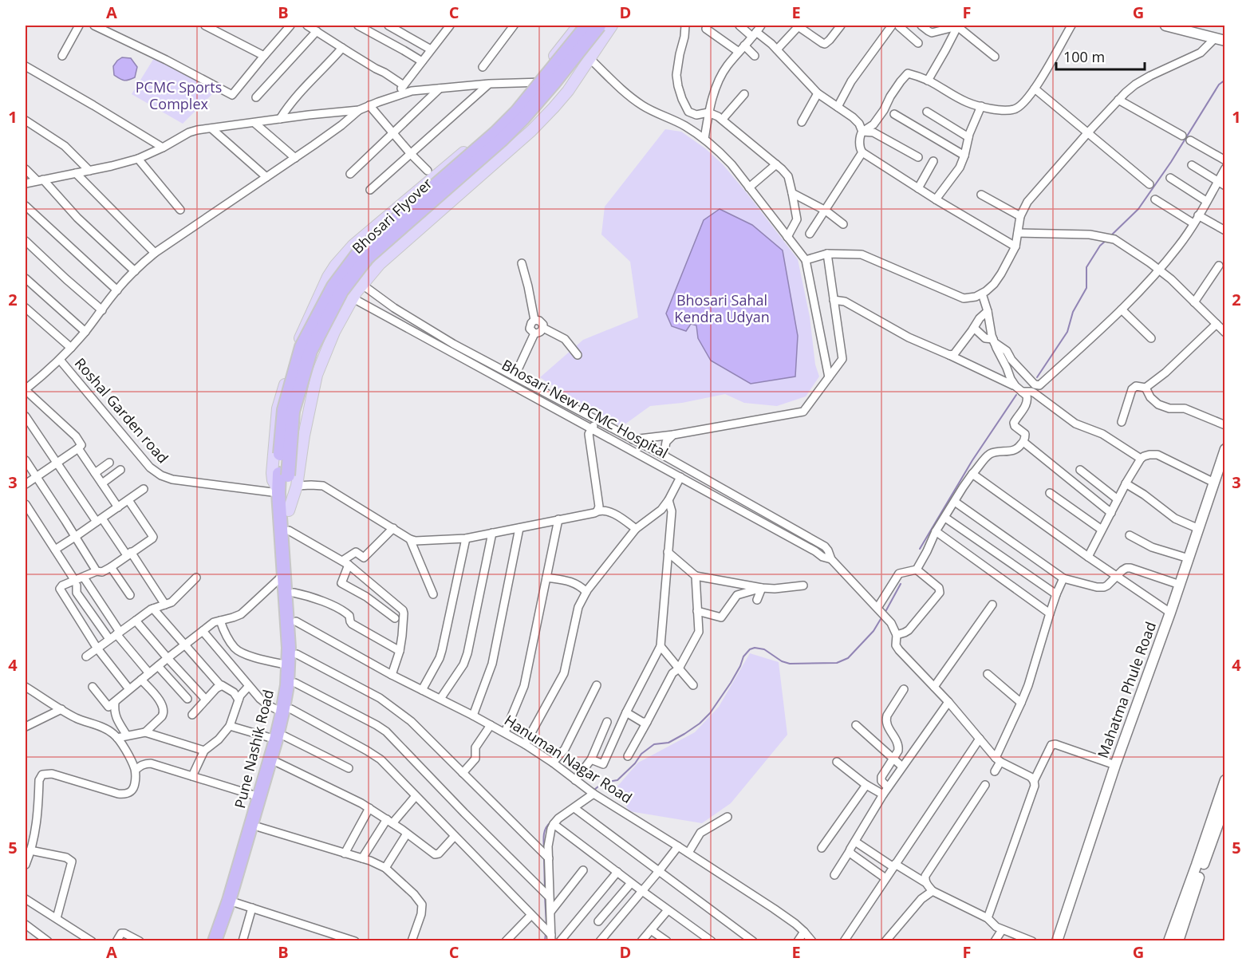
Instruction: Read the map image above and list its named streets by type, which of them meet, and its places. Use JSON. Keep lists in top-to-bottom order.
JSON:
{
  "streets": {
    "highway": ["Bhosari Flyover", "Pune Nashik Road"],
    "street": [
      "Bhosari New PCMC Hospital",
      "Roshal Garden road",
      "Mahatma Phule Road",
      "Hanuman Nagar Road"
    ]
  },
  "crossings": [
    ["Bhosari Flyover", "Pune Nashik Road"],
    ["Roshal Garden road", "Pune Nashik Road"],
    ["Pune Nashik Road", "Hanuman Nagar Road"]
  ],
  "parks": ["PCMC Sports Complex", "Bhosari Sahal Kendra Udyan"],
  "scale_bar": "100 m",
  "grid": {
    "columns": [
      "A",
      "B",
      "C",
      "D",
      "E",
      "F",
      "G"
    ],
    "rows": [
      "1",
      "2",
      "3",
      "4",
      "5"
    ]
  }
}
